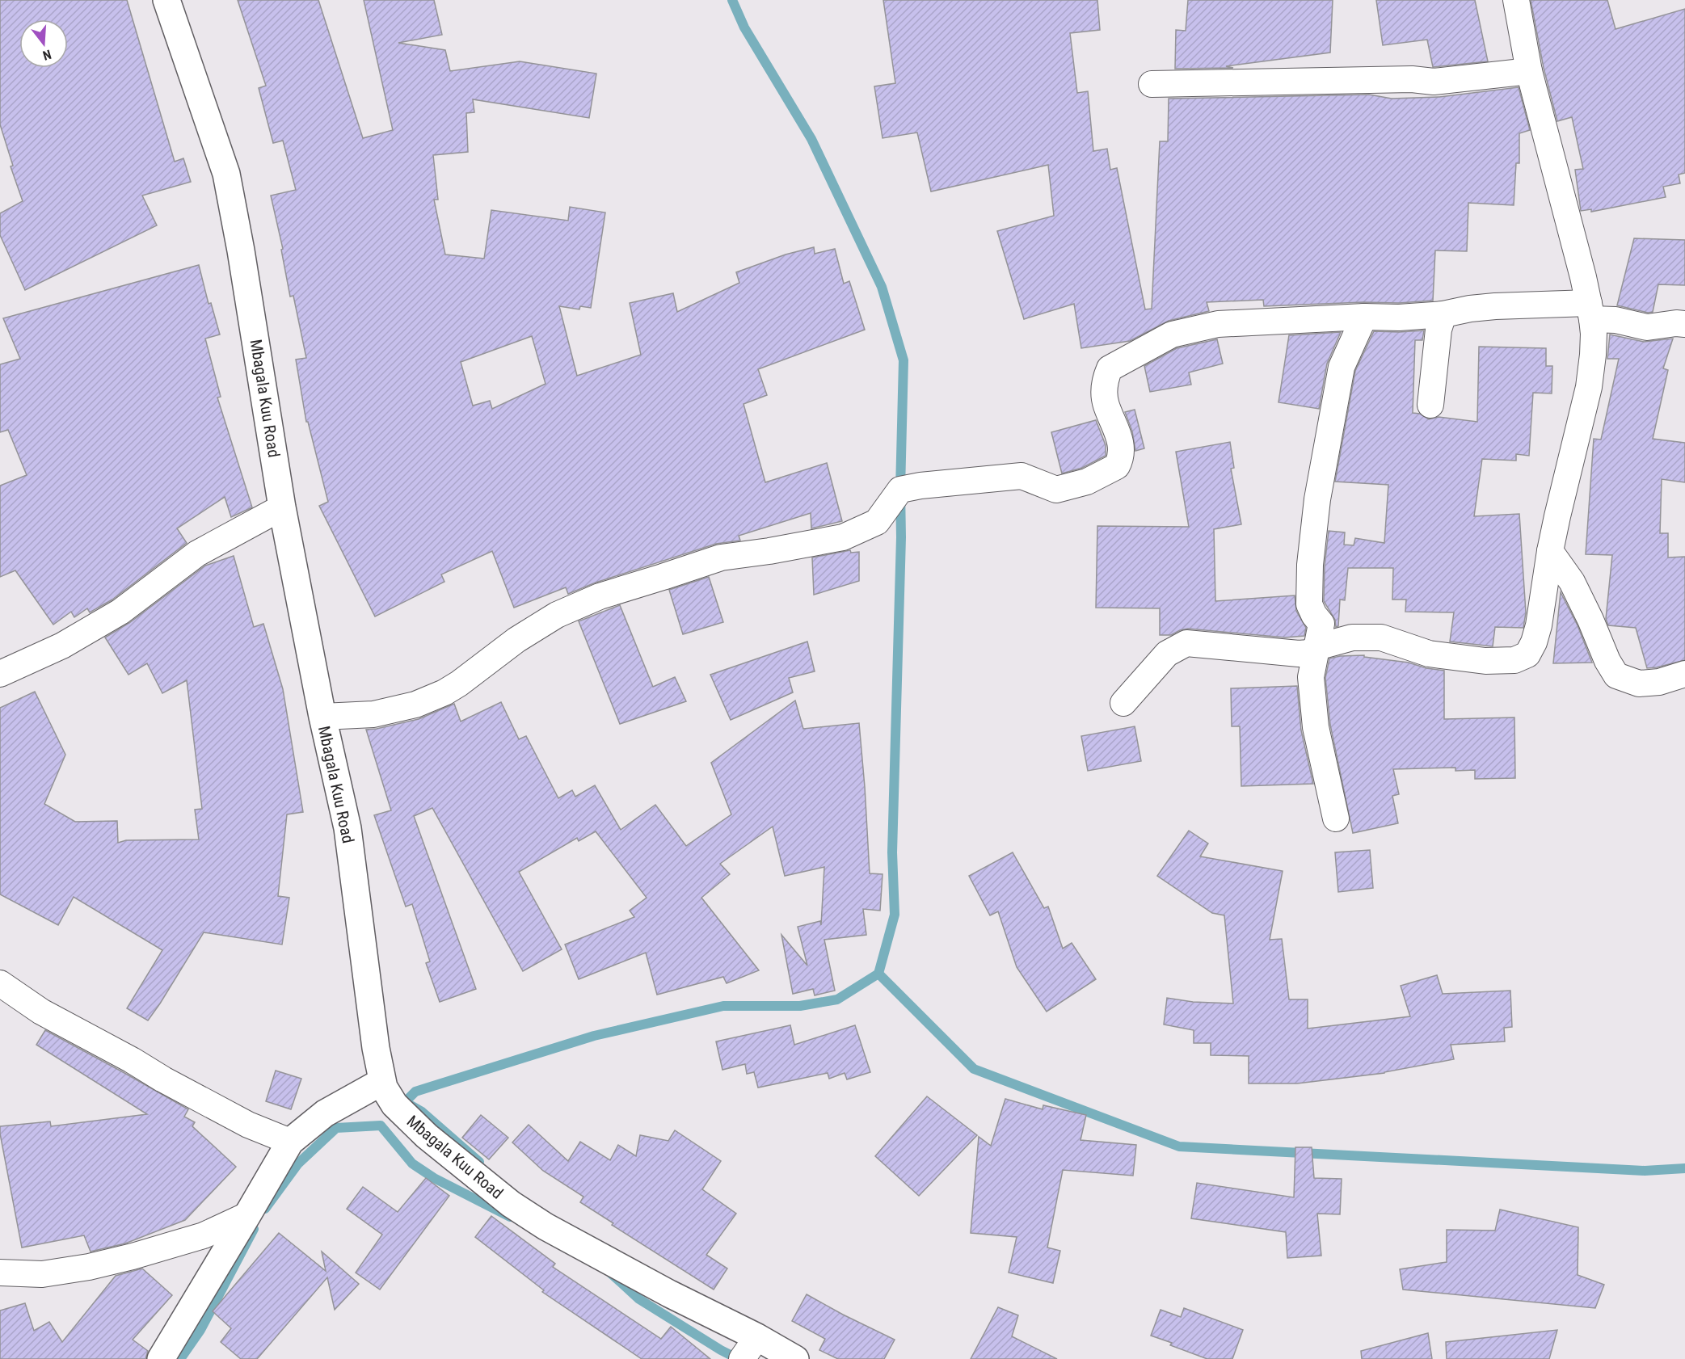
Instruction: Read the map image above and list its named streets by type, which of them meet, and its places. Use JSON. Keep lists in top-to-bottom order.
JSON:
{
  "streets": {
    "street": ["Mbagala Kuu Road"]
  },
  "north": "bottom"
}
